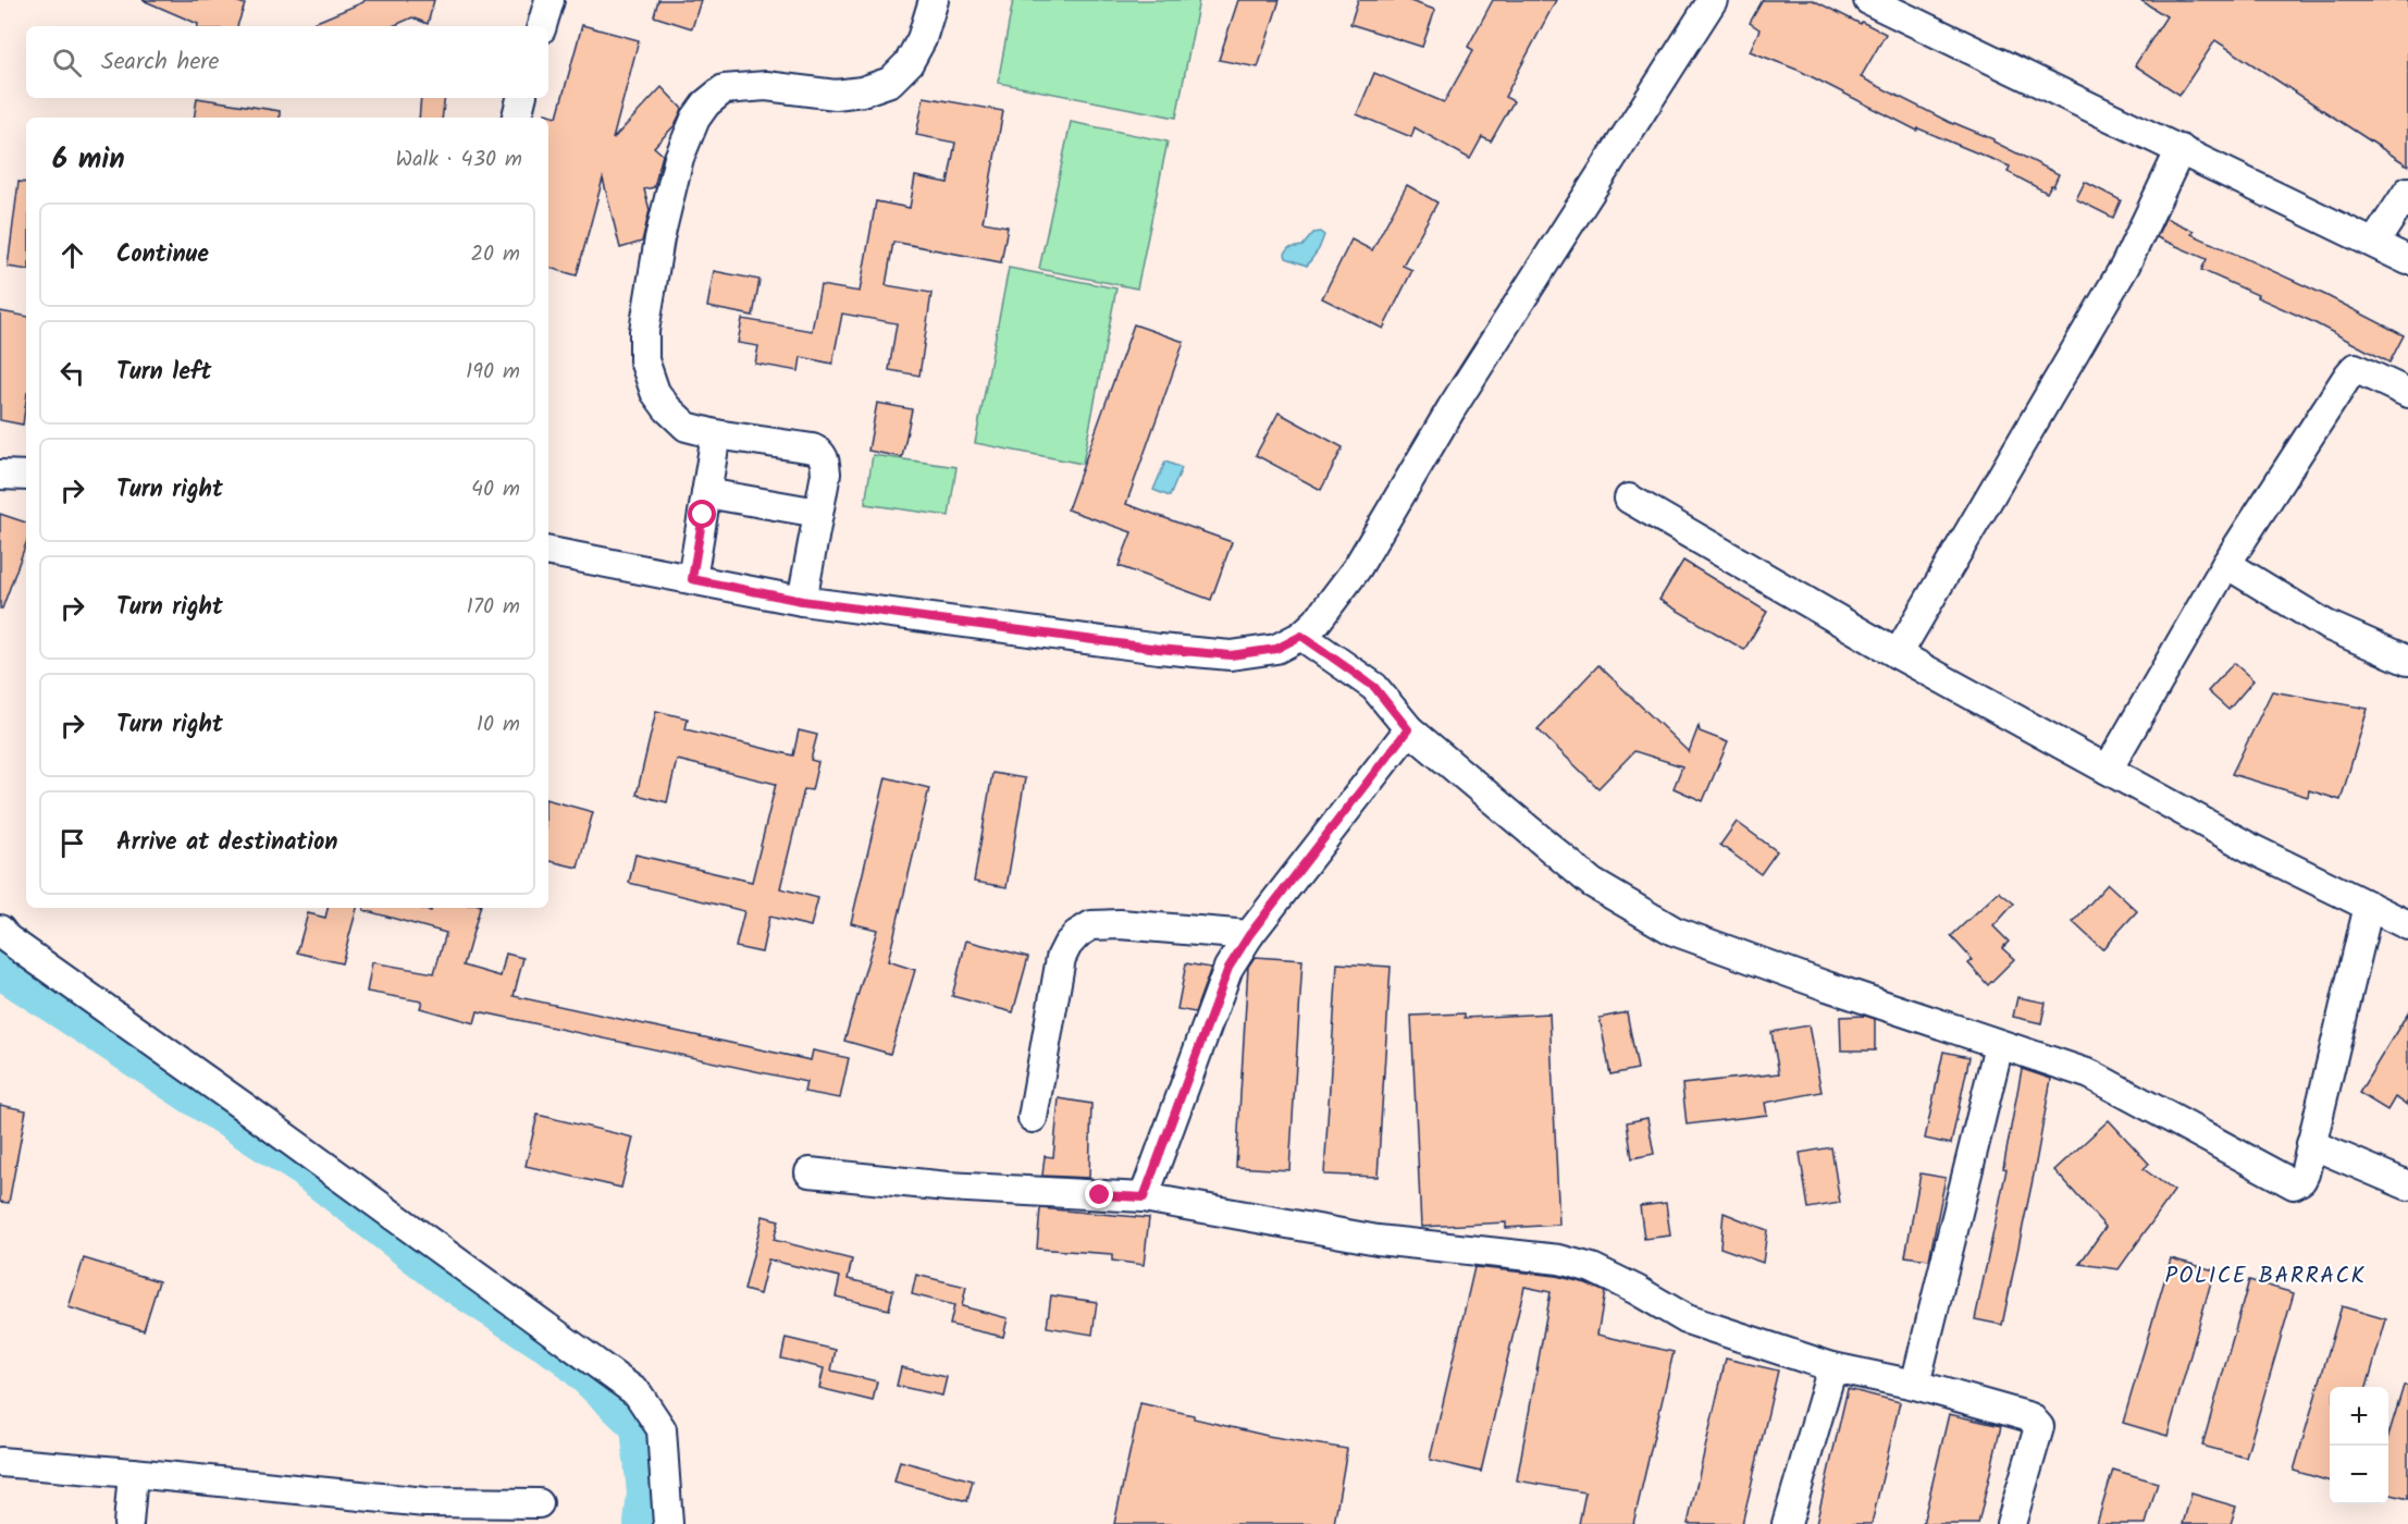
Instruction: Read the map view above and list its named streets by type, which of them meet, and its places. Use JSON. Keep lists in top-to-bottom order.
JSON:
{
  "districts": ["POLICE BARRACK"],
  "page": {
    "search": "Search here",
    "heading": ["6 min", "Walk · 430 m"],
    "list": [
      ["Continue", "20 m"],
      ["Turn left", "190 m"],
      ["Turn right", "40 m"],
      ["Turn right", "170 m"],
      ["Turn right", "10 m"],
      "Arrive at destination"
    ],
    "map_buttons": ["+", "−"]
  }
}
